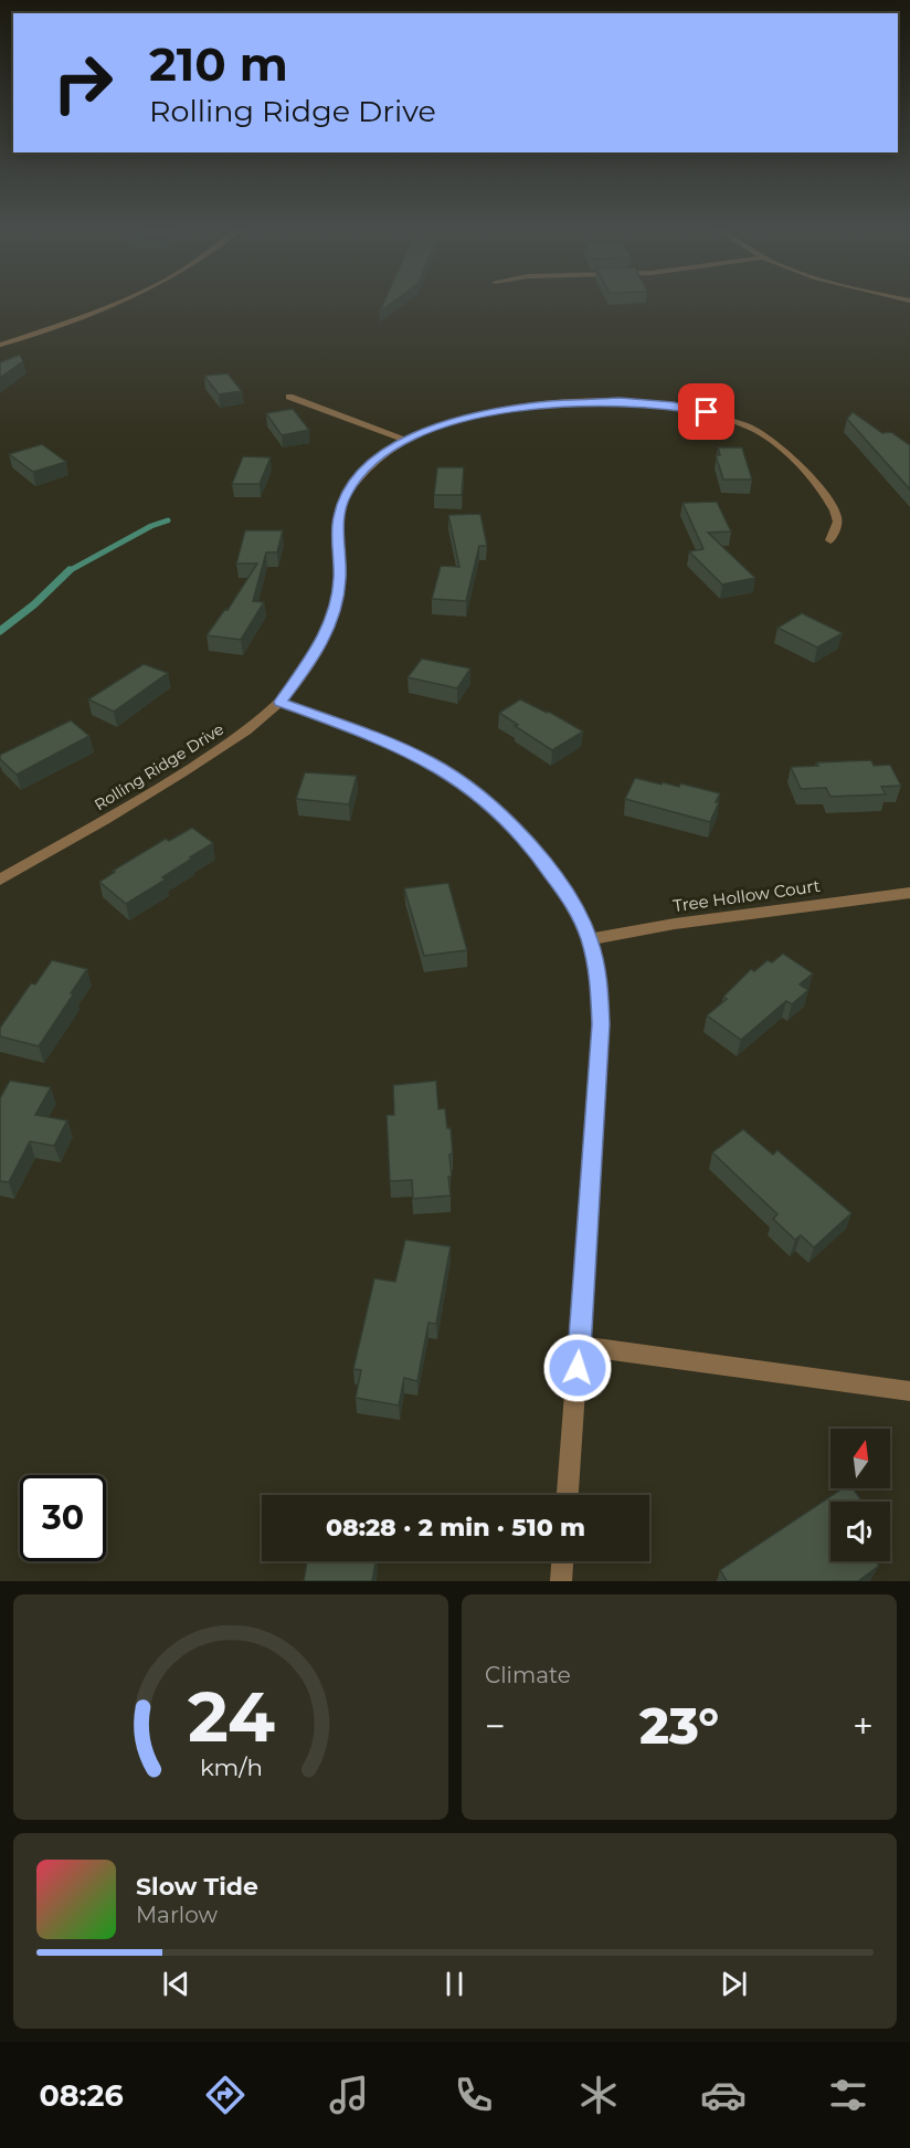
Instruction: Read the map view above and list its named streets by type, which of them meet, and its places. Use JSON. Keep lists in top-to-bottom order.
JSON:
{
  "streets": {
    "street": ["Rolling Ridge Drive", "Tree Hollow Court"]
  },
  "north": "top",
  "page": {
    "turn": ["210 m", "Rolling Ridge Drive"],
    "limit": "30",
    "trip": "08:28 · 2 min · 510 m",
    "tile": "Climate",
    "heat": ["−", "23°", "+"],
    "song": ["Slow Tide", "Marlow"],
    "tabs": "08:26",
    "gauge": ["24", "km/h"]
  }
}
